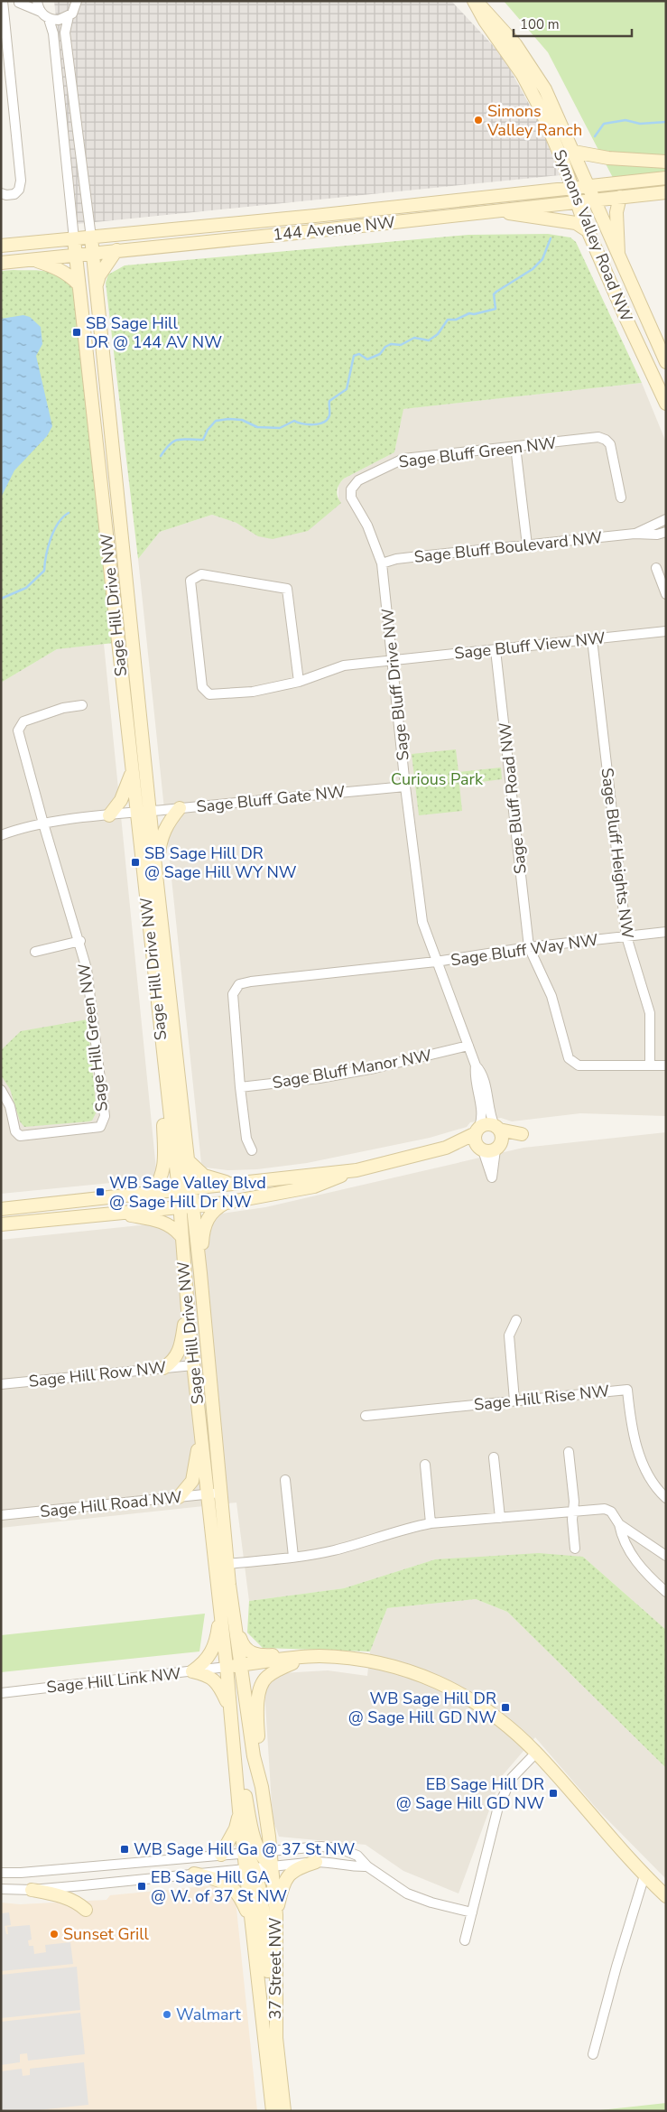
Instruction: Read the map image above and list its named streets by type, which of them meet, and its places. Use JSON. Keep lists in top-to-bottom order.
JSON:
{
  "streets": {
    "street": [
      "144 Avenue NW",
      "Symons Valley Road NW",
      "Sage Bluff Green NW",
      "Sage Bluff Boulevard NW",
      "Sage Hill Drive NW",
      "Sage Bluff View NW",
      "Sage Bluff Drive NW",
      "Sage Bluff Road NW",
      "Sage Bluff Gate NW",
      "Sage Bluff Heights NW",
      "Sage Bluff Way NW",
      "Sage Hill Green NW",
      "Sage Bluff Manor NW",
      "Sage Hill Row NW",
      "Sage Hill Rise NW",
      "Sage Hill Road NW",
      "Sage Hill Link NW",
      "37 Street NW"
    ]
  },
  "crossings": [
    ["144 Avenue NW", "Symons Valley Road NW"],
    ["144 Avenue NW", "Sage Hill Drive NW"],
    ["Sage Bluff Green NW", "Sage Bluff Boulevard NW"],
    ["Sage Bluff Green NW", "Sage Bluff Drive NW"],
    ["Sage Bluff Boulevard NW", "Sage Bluff Drive NW"],
    ["Sage Hill Drive NW", "Sage Bluff Gate NW"],
    ["Sage Hill Drive NW", "Sage Hill Row NW"],
    ["Sage Hill Drive NW", "Sage Hill Road NW"],
    ["Sage Hill Drive NW", "Sage Hill Link NW"],
    ["Sage Hill Drive NW", "37 Street NW"],
    ["Sage Bluff View NW", "Sage Bluff Drive NW"],
    ["Sage Bluff View NW", "Sage Bluff Road NW"],
    ["Sage Bluff View NW", "Sage Bluff Heights NW"],
    ["Sage Bluff Drive NW", "Sage Bluff Gate NW"],
    ["Sage Bluff Drive NW", "Sage Bluff Way NW"],
    ["Sage Bluff Drive NW", "Sage Bluff Manor NW"],
    ["Sage Bluff Road NW", "Sage Bluff Heights NW"],
    ["Sage Bluff Road NW", "Sage Bluff Way NW"],
    ["Sage Bluff Gate NW", "Sage Hill Green NW"],
    ["Sage Bluff Heights NW", "Sage Bluff Way NW"],
    ["Sage Hill Link NW", "37 Street NW"]
  ],
  "parks": ["Curious Park"],
  "places": {
    "other": ["Simons Valley Ranch", "Sunset Grill", "Walmart"],
    "transit": [
      "SB Sage Hill DR @ 144 AV NW",
      "SB Sage Hill DR @ Sage Hill WY NW",
      "WB Sage Valley Blvd @ Sage Hill Dr NW",
      "WB Sage Hill DR @ Sage Hill GD NW",
      "EB Sage Hill DR @ Sage Hill GD NW",
      "WB Sage Hill Ga @ 37 St NW",
      "EB Sage Hill GA @ W. of 37 St NW"
    ]
  },
  "scale_bar": "100 m"
}
